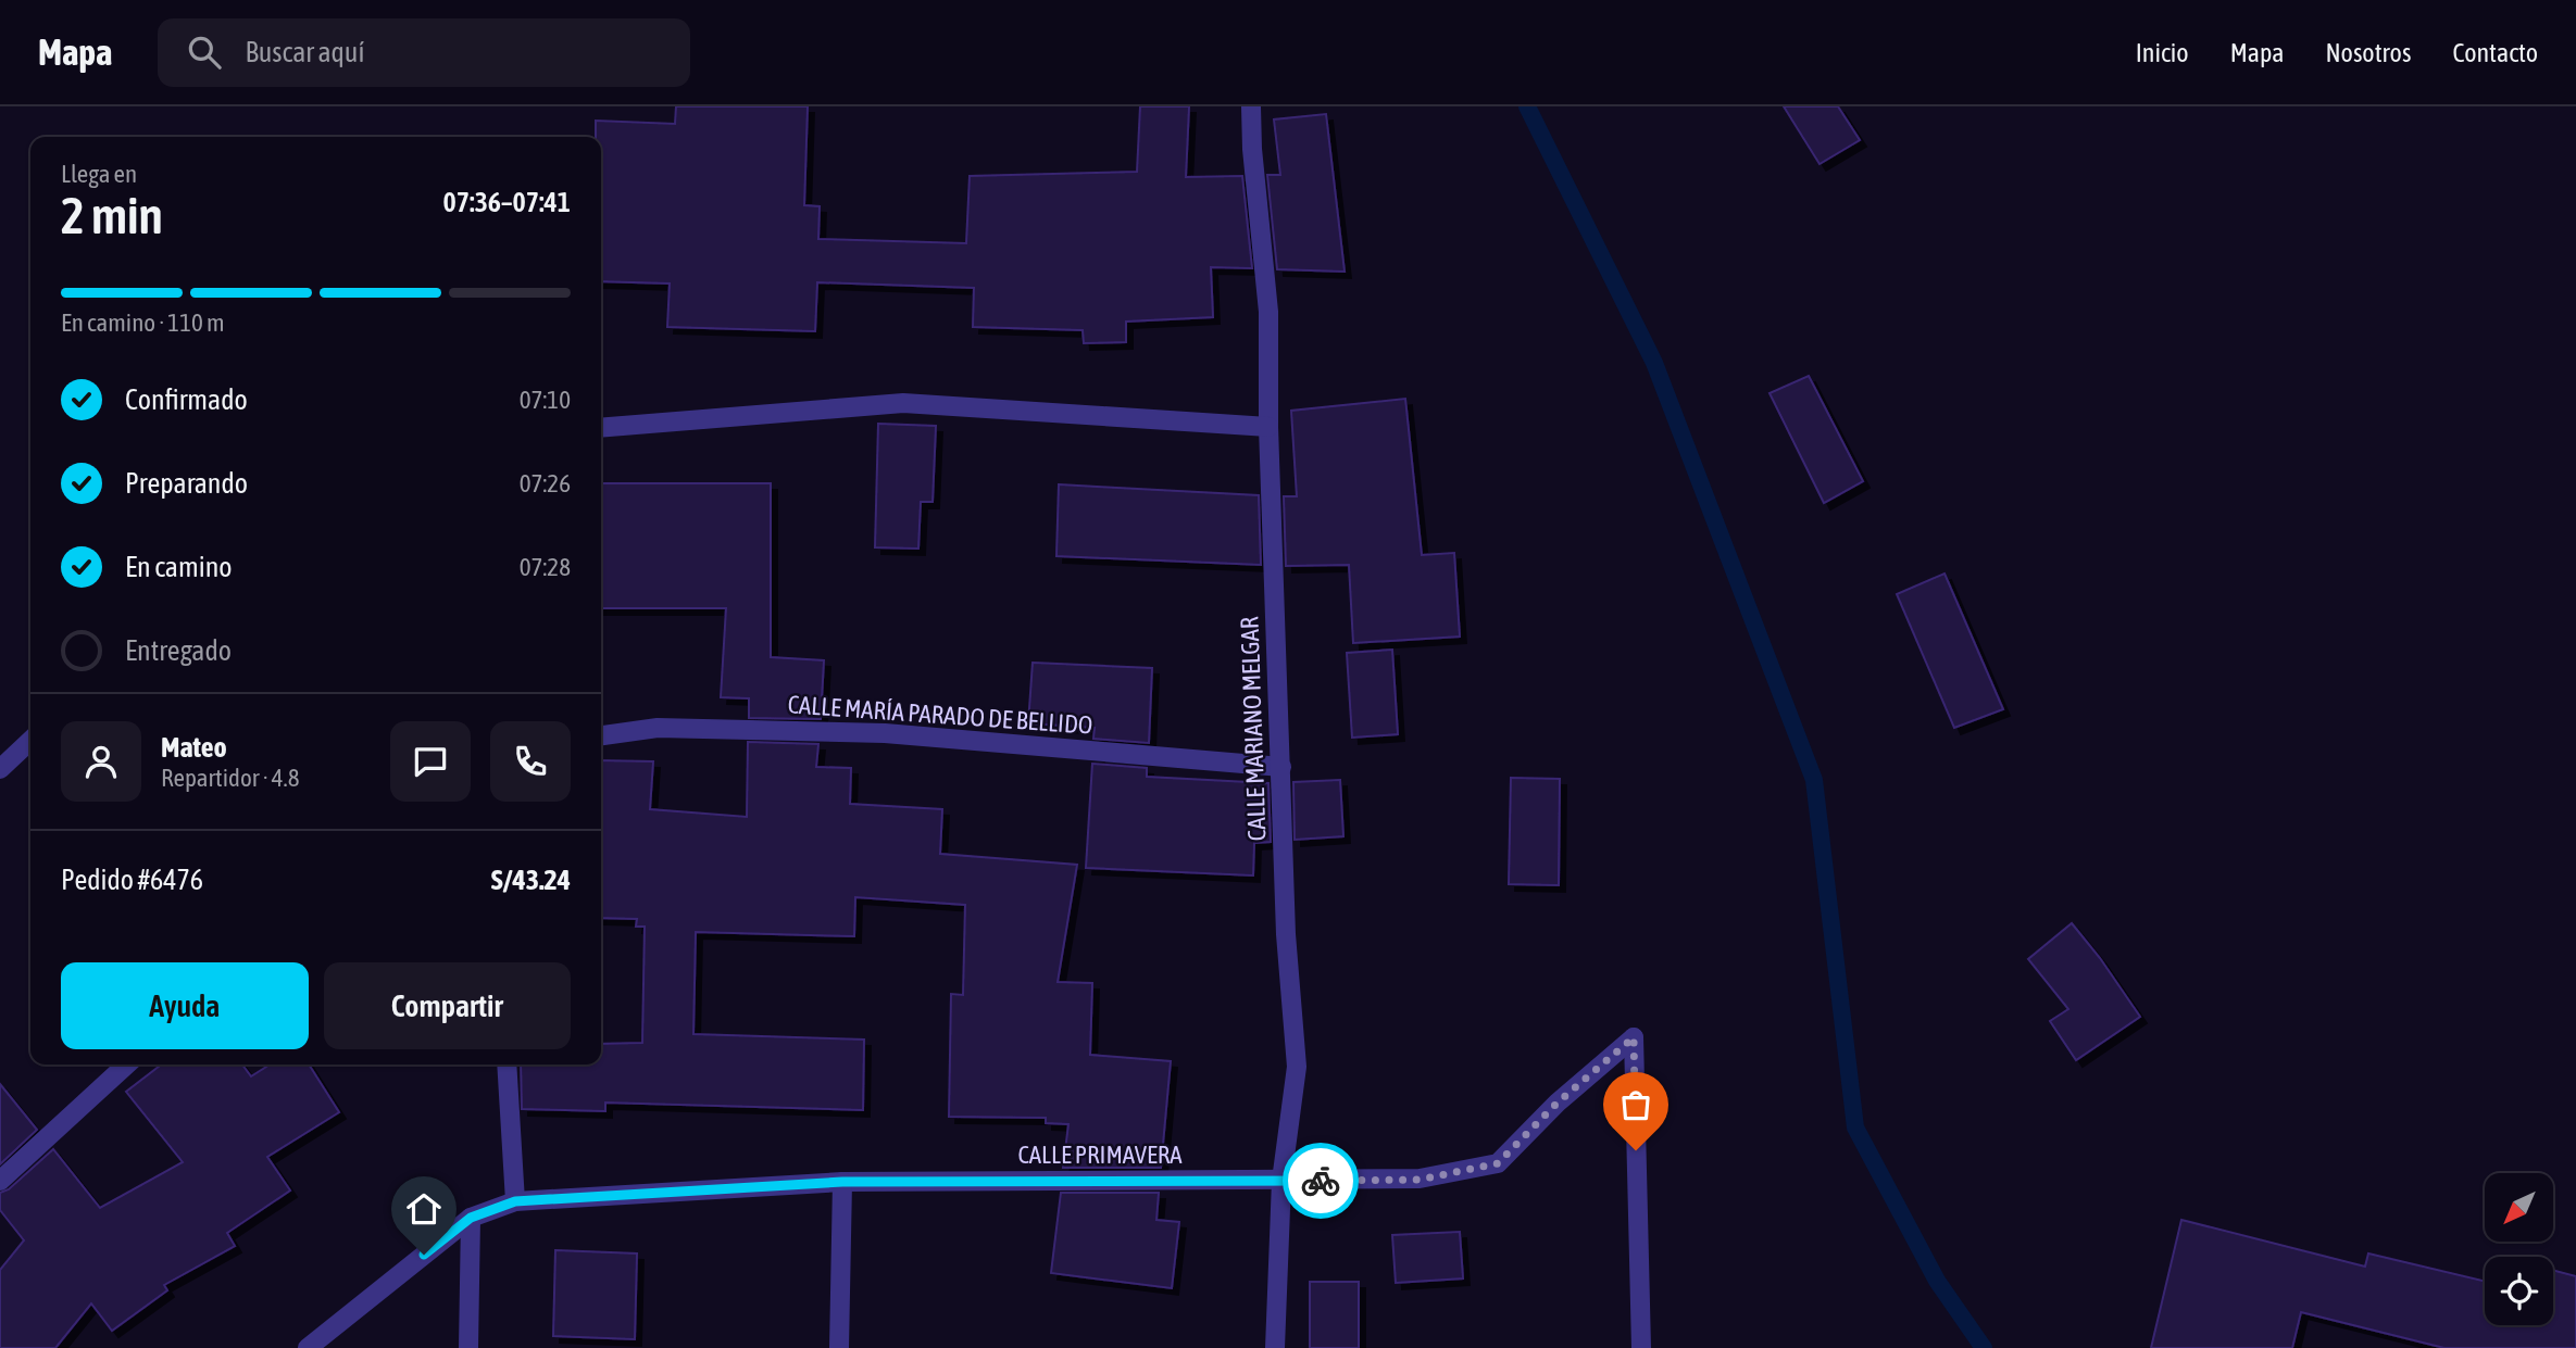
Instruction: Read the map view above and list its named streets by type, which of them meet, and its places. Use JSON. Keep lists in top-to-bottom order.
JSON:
{
  "streets": {
    "street": ["CALLE MARÍA PARADO DE BELLIDO", "CALLE MARIANO MELGAR", "CALLE PRIMAVERA"]
  },
  "crossings": [
    ["CALLE MARÍA PARADO DE BELLIDO", "CALLE MARIANO MELGAR"],
    ["CALLE MARIANO MELGAR", "CALLE PRIMAVERA"]
  ],
  "north": "bottom left",
  "page": {
    "header": "Mapa",
    "search": "Buscar aquí",
    "nav": [
      "Inicio",
      "Mapa",
      "Nosotros",
      "Contacto"
    ],
    "heading": ["2 min", "Llega en", "07:36–07:41"],
    "panel": [
      "Mateo",
      "Repartidor · 4.8",
      "Pedido #6476",
      "S/43.24"
    ],
    "bar": "En camino · 110 m",
    "list": [
      ["Confirmado", "07:10"],
      ["Preparando", "07:26"],
      ["En camino", "07:28"],
      "Entregado"
    ],
    "buttons": ["Ayuda", "Compartir"]
  }
}
